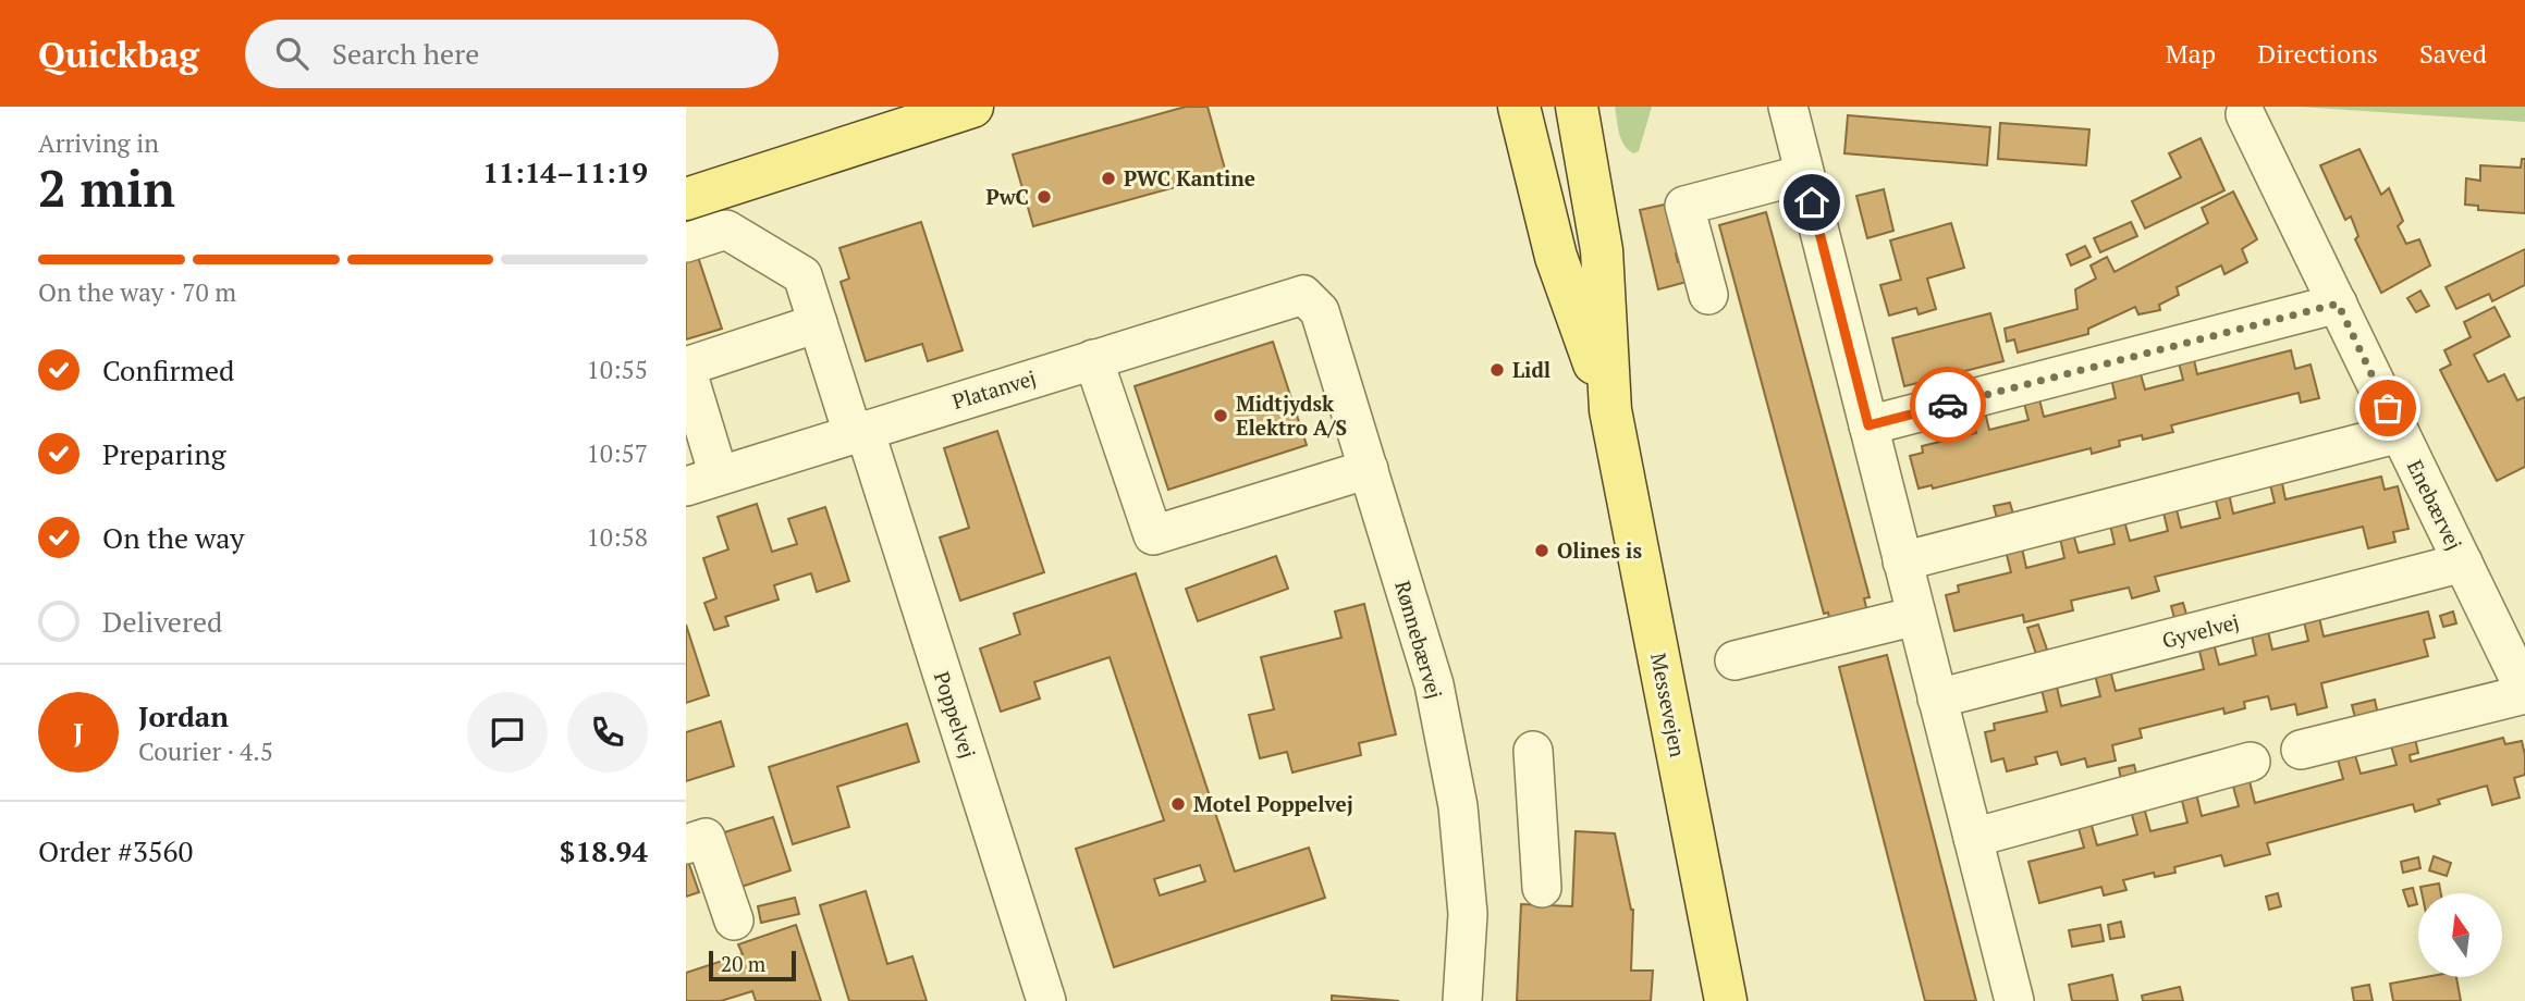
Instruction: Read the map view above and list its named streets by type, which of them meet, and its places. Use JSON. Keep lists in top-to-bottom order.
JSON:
{
  "streets": {
    "main road": ["Messevejen"],
    "street": [
      "Platanvej",
      "Enebærvej",
      "Gyvelvej",
      "Rønnebærvej",
      "Poppelvej"
    ]
  },
  "crossings": [
    ["Platanvej", "Rønnebærvej"],
    ["Platanvej", "Poppelvej"],
    ["Enebærvej", "Gyvelvej"]
  ],
  "places": [
    "PWC Kantine",
    "PwC",
    "Lidl",
    "Midtjydsk Elektro A/S",
    "Olines is",
    "Motel Poppelvej"
  ],
  "scale_bar": "20 m",
  "north": "top",
  "page": {
    "header": "Quickbag",
    "search": "Search here",
    "nav": ["Map", "Directions", "Saved"],
    "heading": ["2 min", "Arriving in", "11:14–11:19"],
    "panel": [
      "Jordan",
      "Courier · 4.5",
      "Order #3560",
      "$18.94"
    ],
    "bar": "On the way · 70 m",
    "list": [
      ["Confirmed", "10:55"],
      ["Preparing", "10:57"],
      ["On the way", "10:58"],
      "Delivered"
    ],
    "round": "J",
    "scale": "20 m"
  }
}
